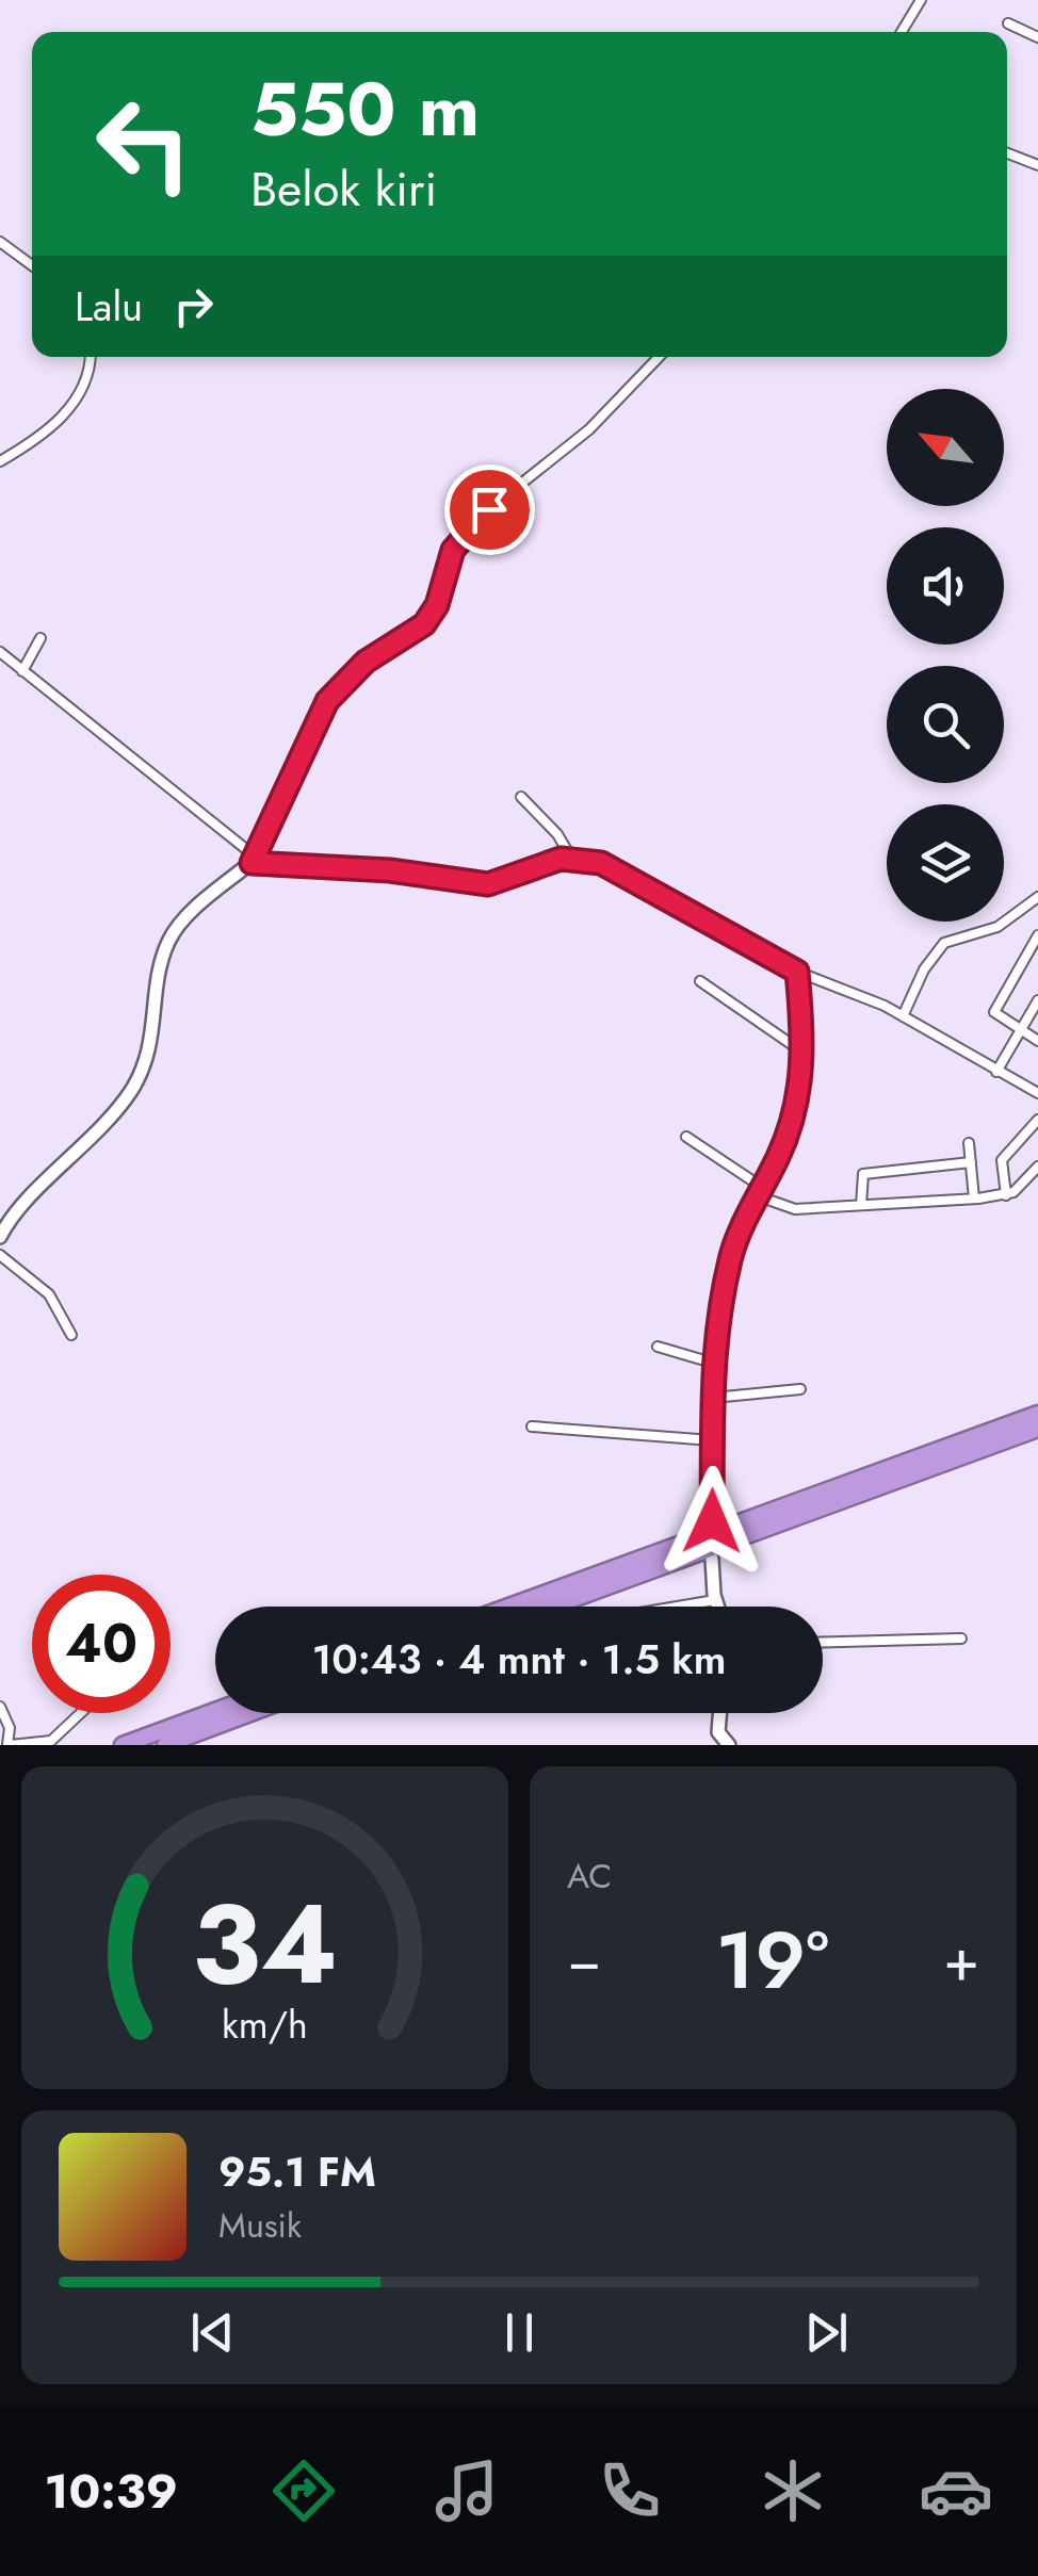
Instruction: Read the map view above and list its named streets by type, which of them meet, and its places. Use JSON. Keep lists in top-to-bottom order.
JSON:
{
  "north": "top left",
  "page": {
    "turn": ["550 m", "Belok kiri"],
    "then": "Lalu",
    "limit": "40",
    "trip": "10:43 · 4 mnt · 1.5 km",
    "tile": "AC",
    "heat": ["−", "19°", "+"],
    "song": ["95.1 FM", "Musik"],
    "tabs": "10:39",
    "gauge": ["34", "km/h"]
  }
}
